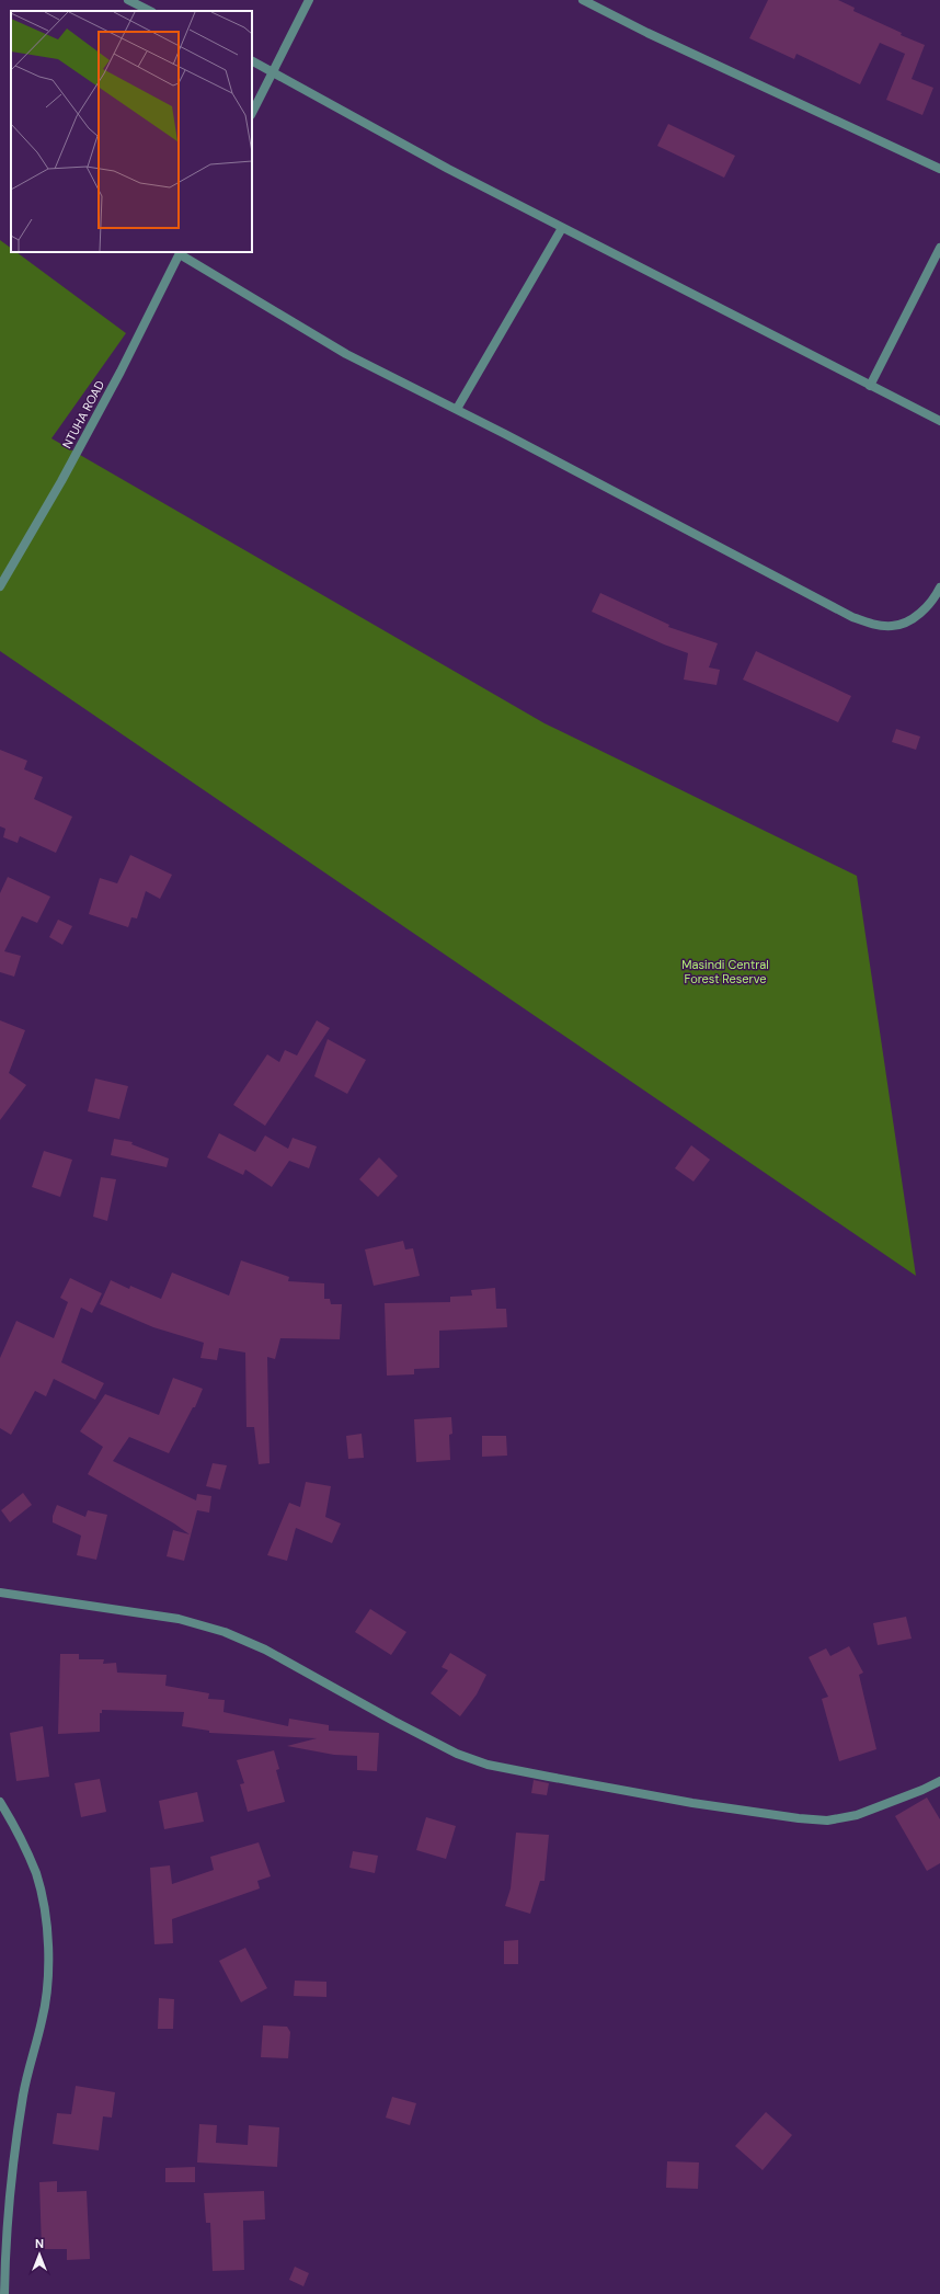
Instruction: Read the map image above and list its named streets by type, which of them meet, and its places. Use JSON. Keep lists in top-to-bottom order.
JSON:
{
  "streets": {
    "street": ["NTUHA ROAD"]
  },
  "parks": ["Masindi Central Forest Reserve"],
  "north": "top"
}
